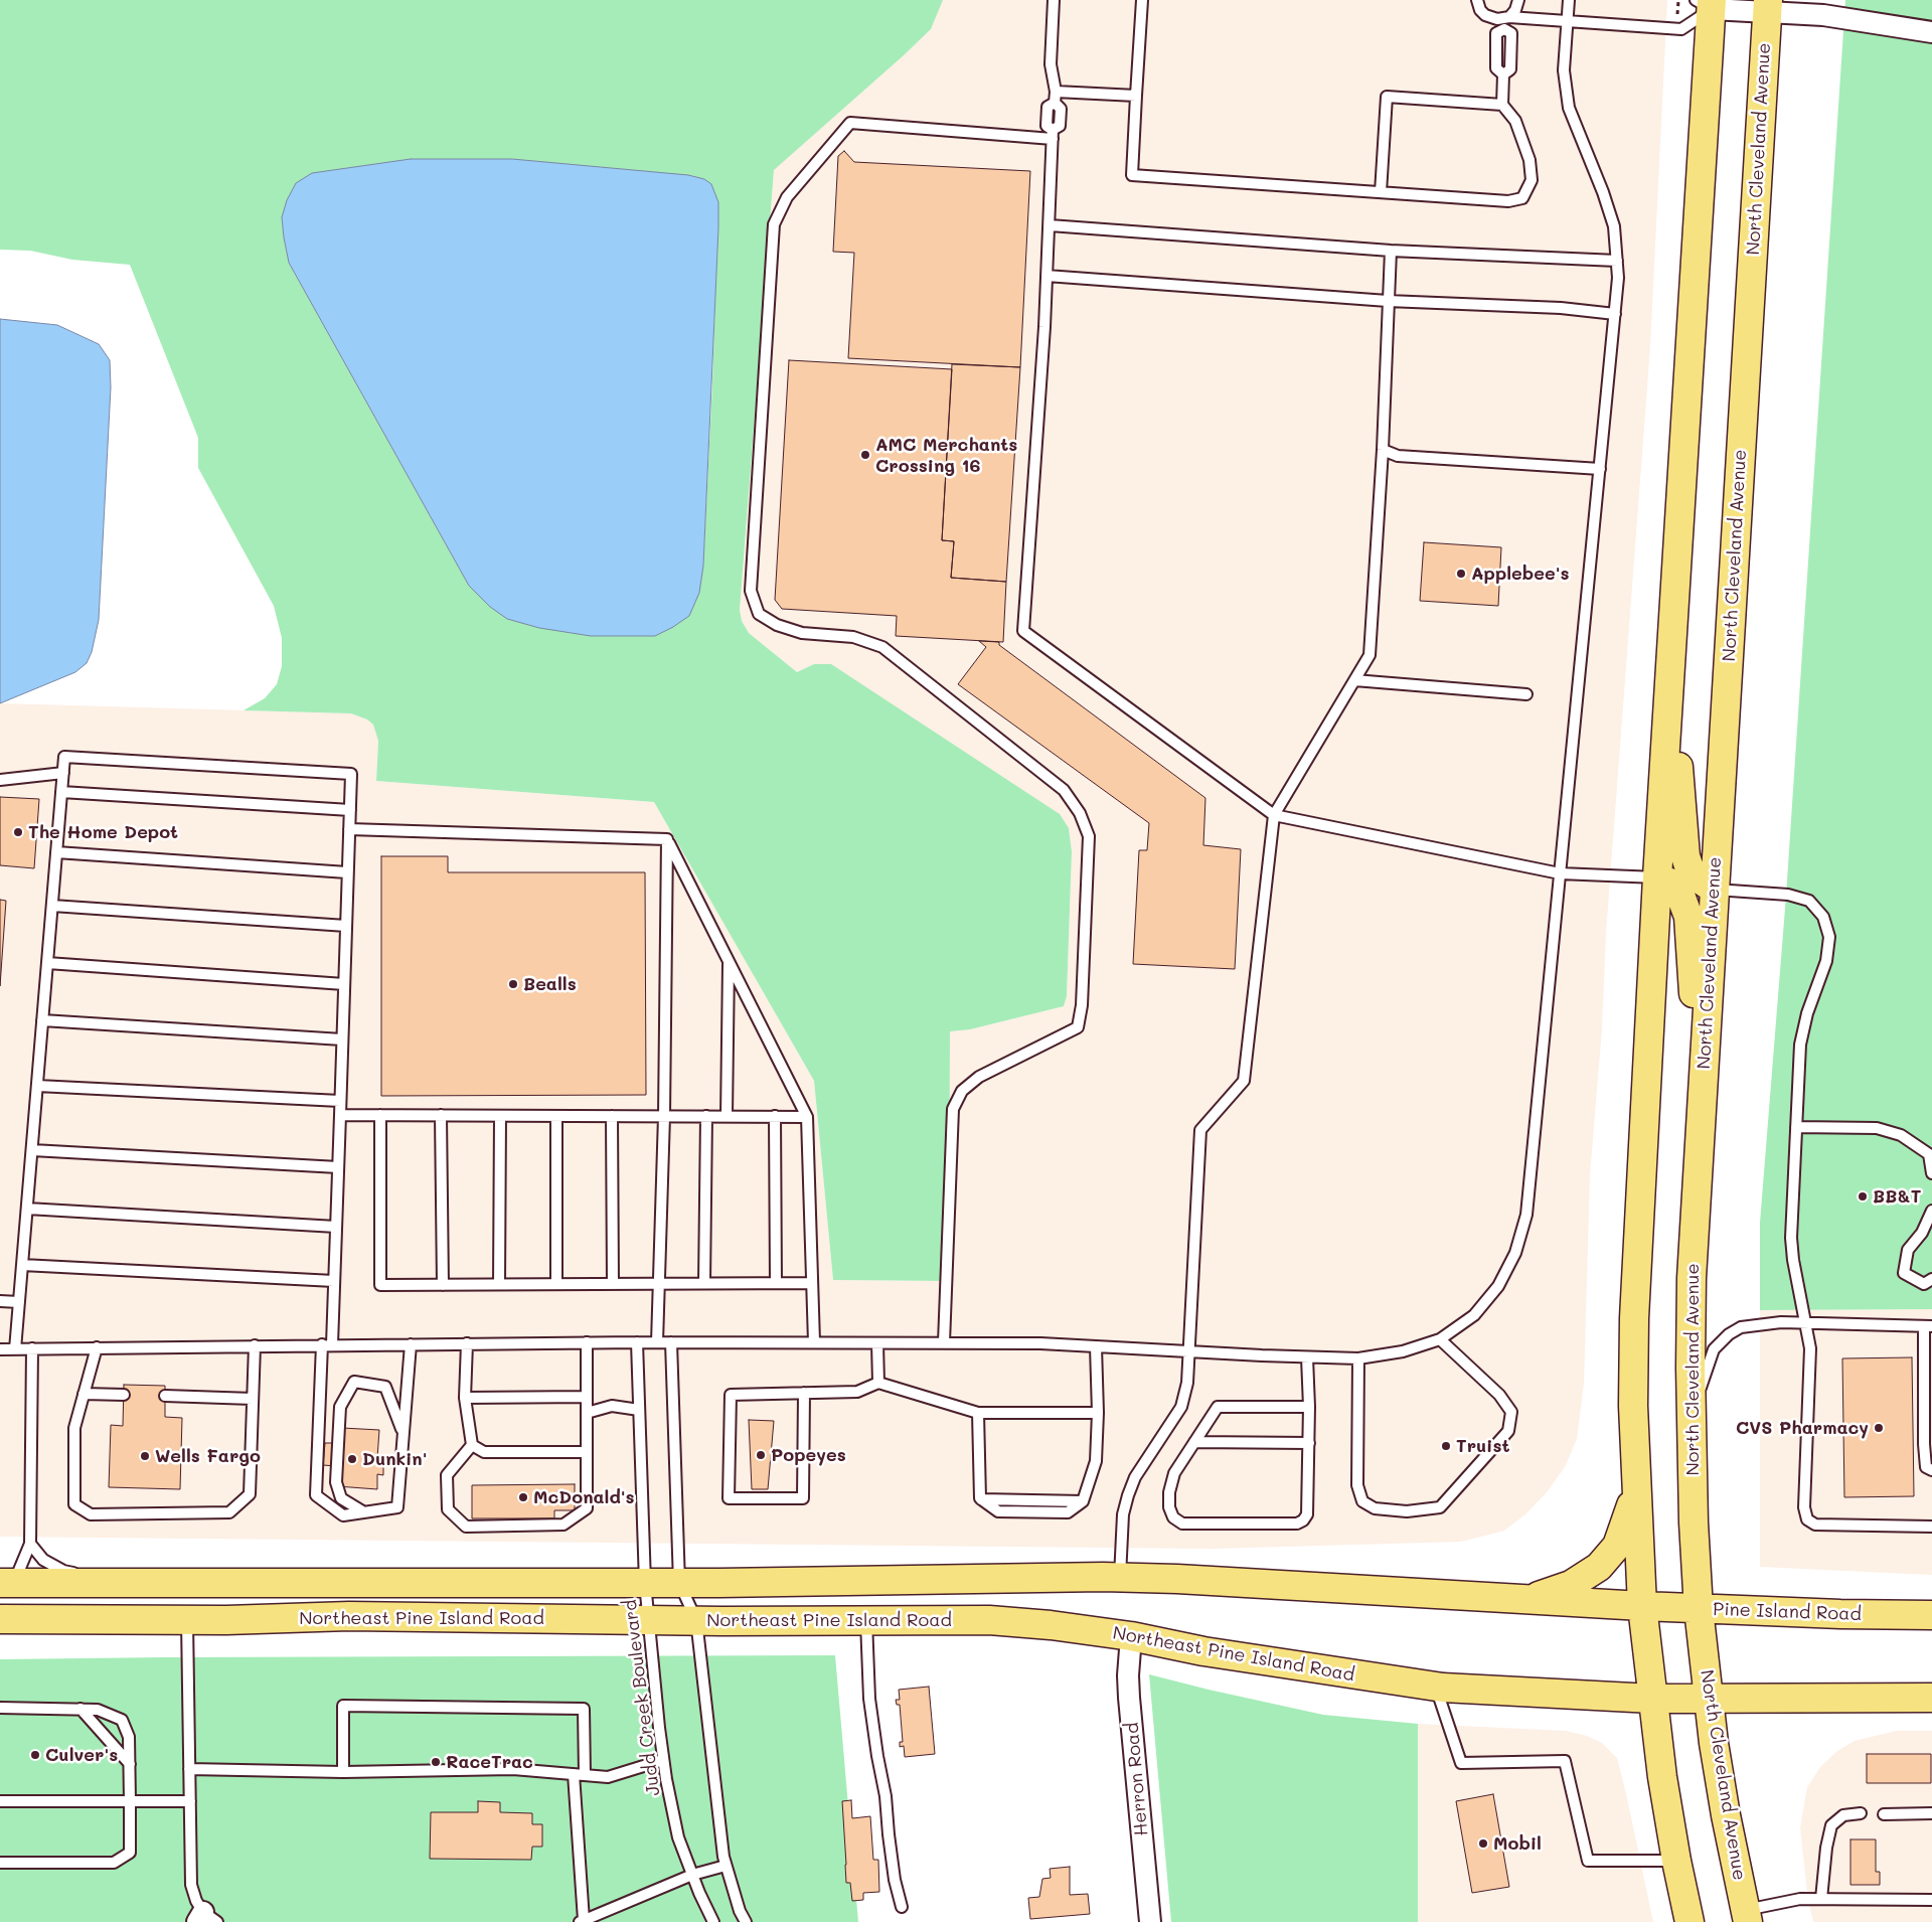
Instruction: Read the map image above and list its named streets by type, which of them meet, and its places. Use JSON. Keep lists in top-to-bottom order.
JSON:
{
  "streets": {
    "main road": ["North Cleveland Avenue", "Pine Island Road", "Northeast Pine Island Road"],
    "street": ["Herron Road"],
    "lane": ["Judd Creek Boulevard"]
  },
  "crossings": [
    ["North Cleveland Avenue", "Pine Island Road"],
    ["Pine Island Road", "Northeast Pine Island Road"],
    ["Northeast Pine Island Road", "Judd Creek Boulevard"],
    ["Northeast Pine Island Road", "Herron Road"]
  ],
  "places": [
    "AMC Merchants Crossing 16",
    "Applebee's",
    "The Home Depot",
    "Bealls",
    "BB&T",
    "CVS Pharmacy",
    "Truist",
    "Popeyes",
    "Wells Fargo",
    "Dunkin'",
    "McDonald's",
    "Culver's",
    "RaceTrac",
    "Mobil"
  ]
}
